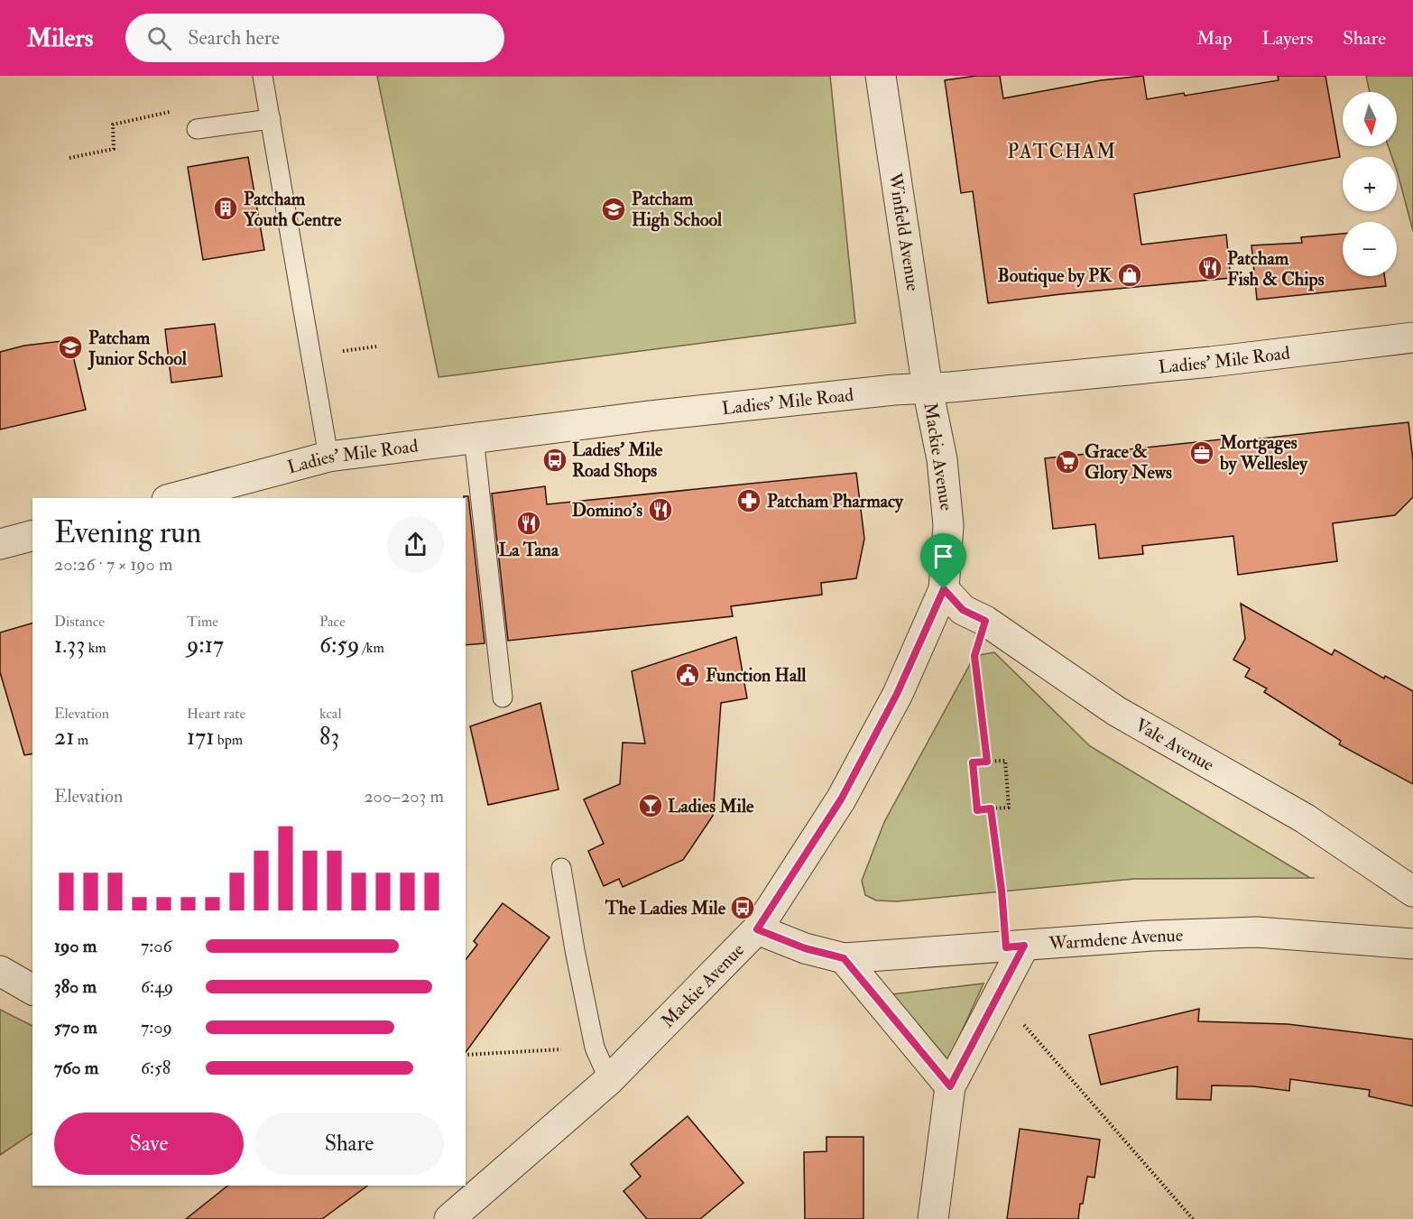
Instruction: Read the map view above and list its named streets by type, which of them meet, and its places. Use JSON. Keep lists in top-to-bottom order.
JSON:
{
  "streets": {
    "street": [
      "Winfield Avenue",
      "Ladies' Mile Road",
      "Mackie Avenue",
      "Vale Avenue",
      "Warmdene Avenue"
    ]
  },
  "crossings": [
    ["Winfield Avenue", "Ladies' Mile Road"],
    ["Winfield Avenue", "Mackie Avenue"],
    ["Ladies' Mile Road", "Mackie Avenue"],
    ["Mackie Avenue", "Vale Avenue"],
    ["Mackie Avenue", "Warmdene Avenue"]
  ],
  "districts": ["PATCHAM"],
  "places": {
    "building": ["Patcham Youth Centre"],
    "school or university": ["Patcham High School", "Patcham Junior School"],
    "restaurant": ["Patcham Fish & Chips", "Domino's", "La Tana"],
    "shop": ["Boutique by PK"],
    "office": ["Mortgages by Wellesley"],
    "bus stop": ["Ladies' Mile Road Shops", "The Ladies Mile"],
    "supermarket": ["Grace & Glory News"],
    "pharmacy": ["Patcham Pharmacy"],
    "public building": ["Function Hall"],
    "bar": ["Ladies Mile"]
  },
  "north": "bottom",
  "page": {
    "header": "Milers",
    "search": "Search here",
    "nav": ["Map", "Layers", "Share"],
    "map_buttons": ["+", "−"],
    "heading": ["Evening run", "20:26 · 7 × 190 m"],
    "stats": [
      ["Distance", "1.33 km"],
      ["Time", "9:17"],
      ["Pace", "6:59 /km"],
      ["Elevation", "21 m"],
      ["Heart rate", "171 bpm"],
      ["kcal", "83"]
    ],
    "chart": ["Elevation", "200–203 m"],
    "list": [
      {
        "name": "190 m",
        "note": "7:06"
      },
      {
        "name": "380 m",
        "note": "6:49"
      },
      {
        "name": "570 m",
        "note": "7:09"
      },
      {
        "name": "760 m",
        "note": "6:58"
      }
    ],
    "buttons": ["Save", "Share"]
  }
}
